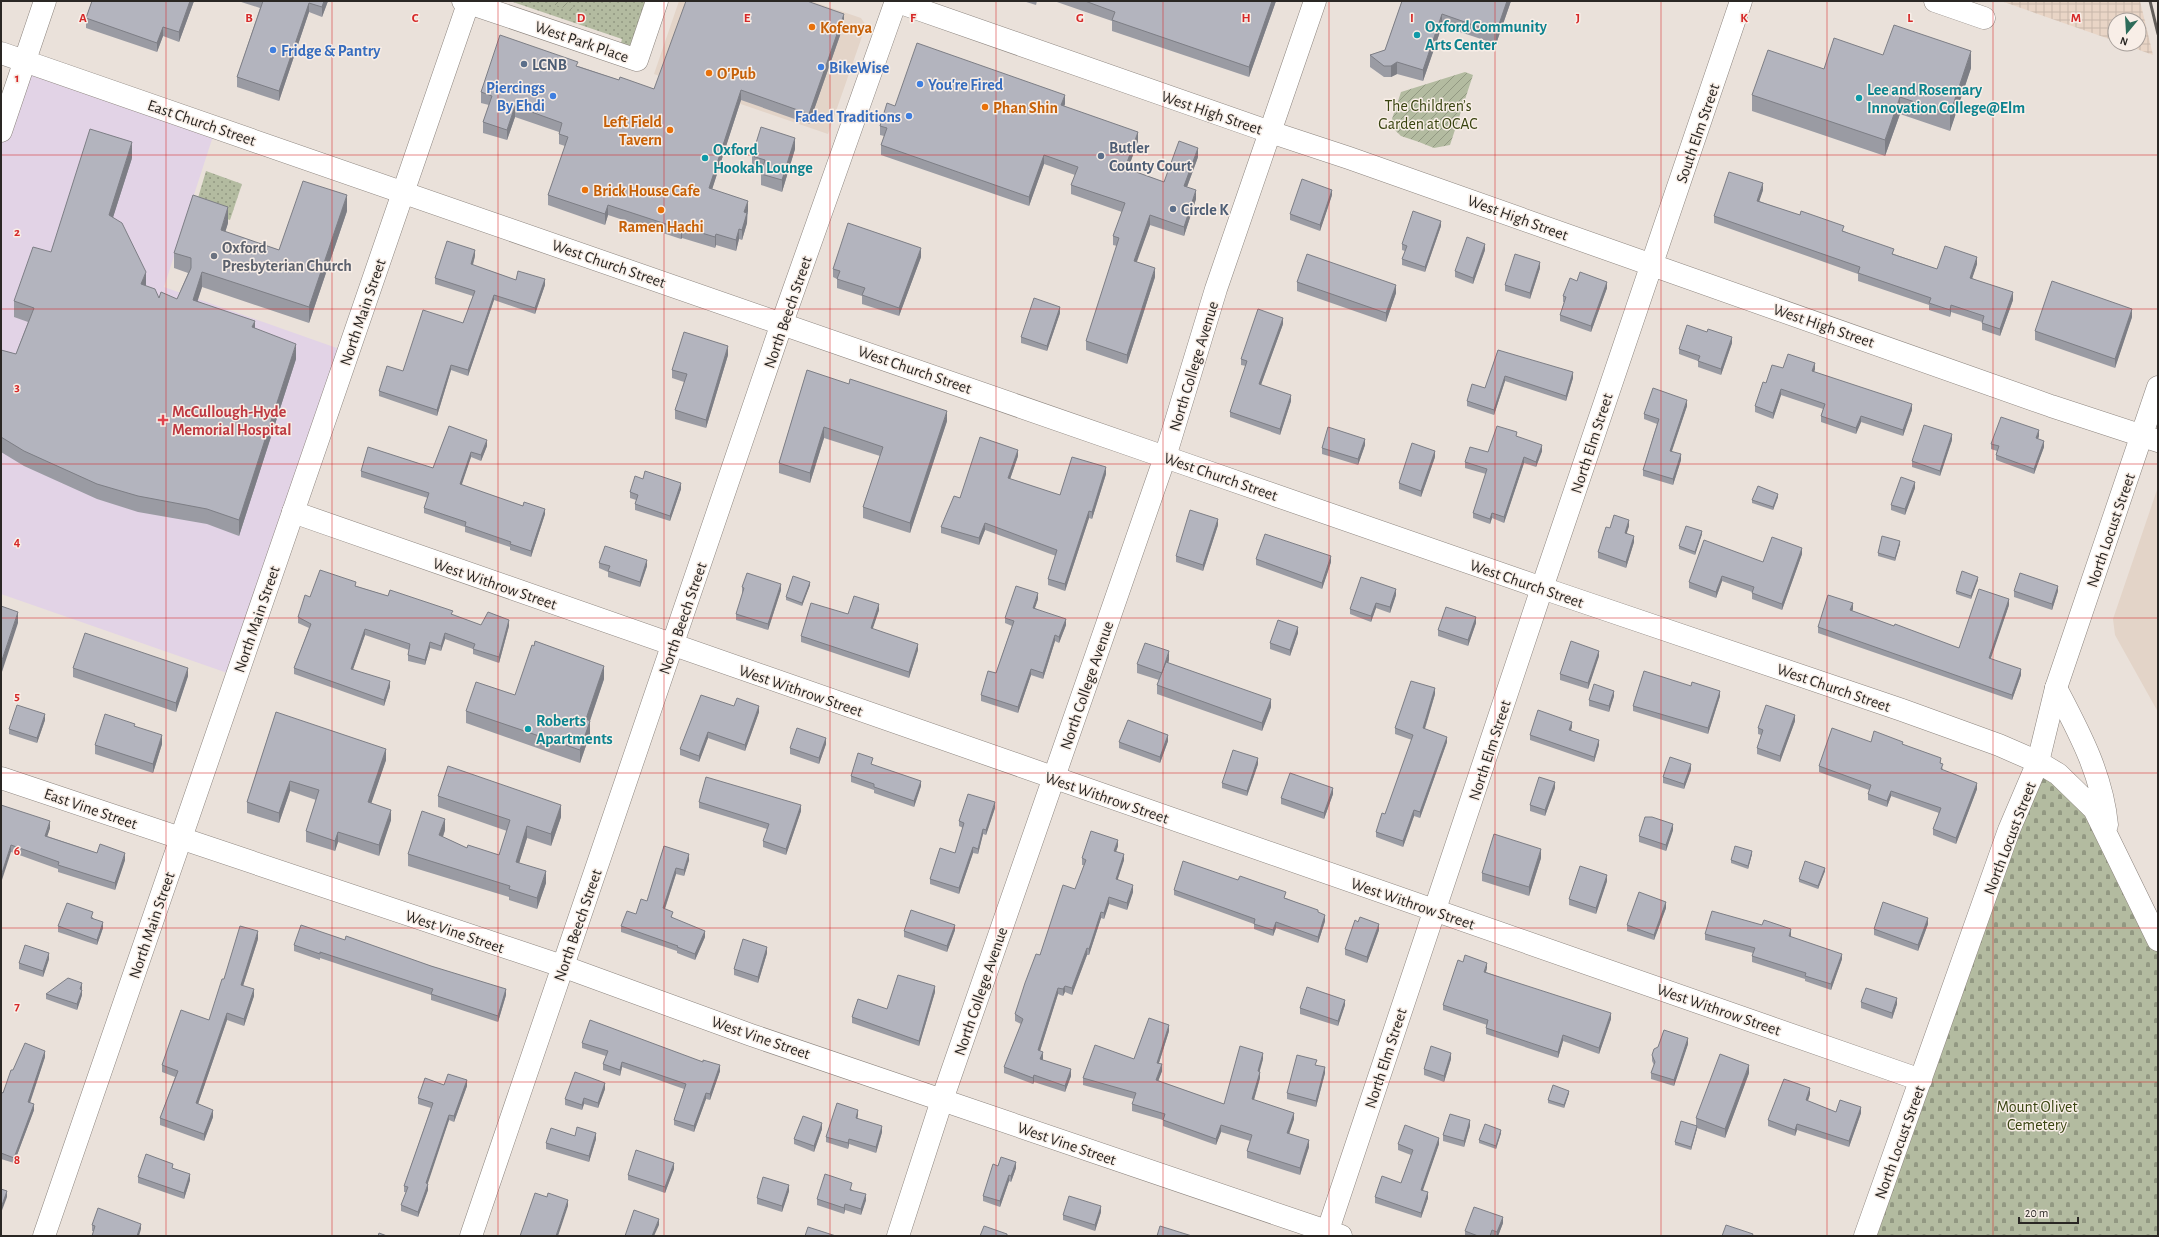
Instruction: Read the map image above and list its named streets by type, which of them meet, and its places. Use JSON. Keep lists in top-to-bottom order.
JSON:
{
  "streets": {
    "main road": [
      "West Park Place",
      "West High Street",
      "East Church Street",
      "South Elm Street",
      "West Church Street",
      "North Main Street",
      "North Beech Street",
      "North College Avenue",
      "North Elm Street",
      "North Locust Street",
      "West Withrow Street",
      "East Vine Street",
      "West Vine Street"
    ]
  },
  "crossings": [
    ["West Park Place", "North Main Street"],
    ["West High Street", "South Elm Street"],
    ["West High Street", "North Beech Street"],
    ["West High Street", "North College Avenue"],
    ["West High Street", "North Elm Street"],
    ["West High Street", "North Locust Street"],
    ["East Church Street", "West Church Street"],
    ["East Church Street", "North Main Street"],
    ["South Elm Street", "North Elm Street"],
    ["West Church Street", "North Main Street"],
    ["West Church Street", "North Beech Street"],
    ["West Church Street", "North College Avenue"],
    ["West Church Street", "North Elm Street"],
    ["West Church Street", "North Locust Street"],
    ["North Main Street", "West Withrow Street"],
    ["North Main Street", "East Vine Street"],
    ["North Main Street", "West Vine Street"],
    ["North Beech Street", "West Withrow Street"],
    ["North Beech Street", "West Vine Street"],
    ["North College Avenue", "West Withrow Street"],
    ["North College Avenue", "West Vine Street"],
    ["North Elm Street", "West Withrow Street"],
    ["North Elm Street", "West Vine Street"],
    ["North Locust Street", "West Withrow Street"],
    ["East Vine Street", "West Vine Street"]
  ],
  "parks": ["The Children’s Garden at OCAC", "Mount Olivet Cemetery"],
  "places": {
    "other": [
      "Kofenya",
      "Oxford Community Arts Center",
      "Fridge & Pantry",
      "LCNB",
      "BikeWise",
      "O'Pub",
      "You're Fired",
      "Piercings By Ehdi",
      "Lee and Rosemary Innovation College@Elm",
      "Phan Shin",
      "Faded Traditions",
      "Left Field Tavern",
      "Butler County Court",
      "Oxford Hookah Lounge",
      "Brick House Cafe",
      "Circle K",
      "Ramen Hachi",
      "Oxford Presbyterian Church",
      "Roberts Apartments"
    ],
    "health": ["McCullough-Hyde Memorial Hospital"]
  },
  "scale_bar": "20 m",
  "north": "bottom",
  "grid": {
    "columns": [
      "A",
      "B",
      "C",
      "D",
      "E",
      "F",
      "G",
      "H",
      "I",
      "J",
      "K",
      "L",
      "M"
    ],
    "rows": [
      "1",
      "2",
      "3",
      "4",
      "5",
      "6",
      "7",
      "8"
    ]
  }
}
